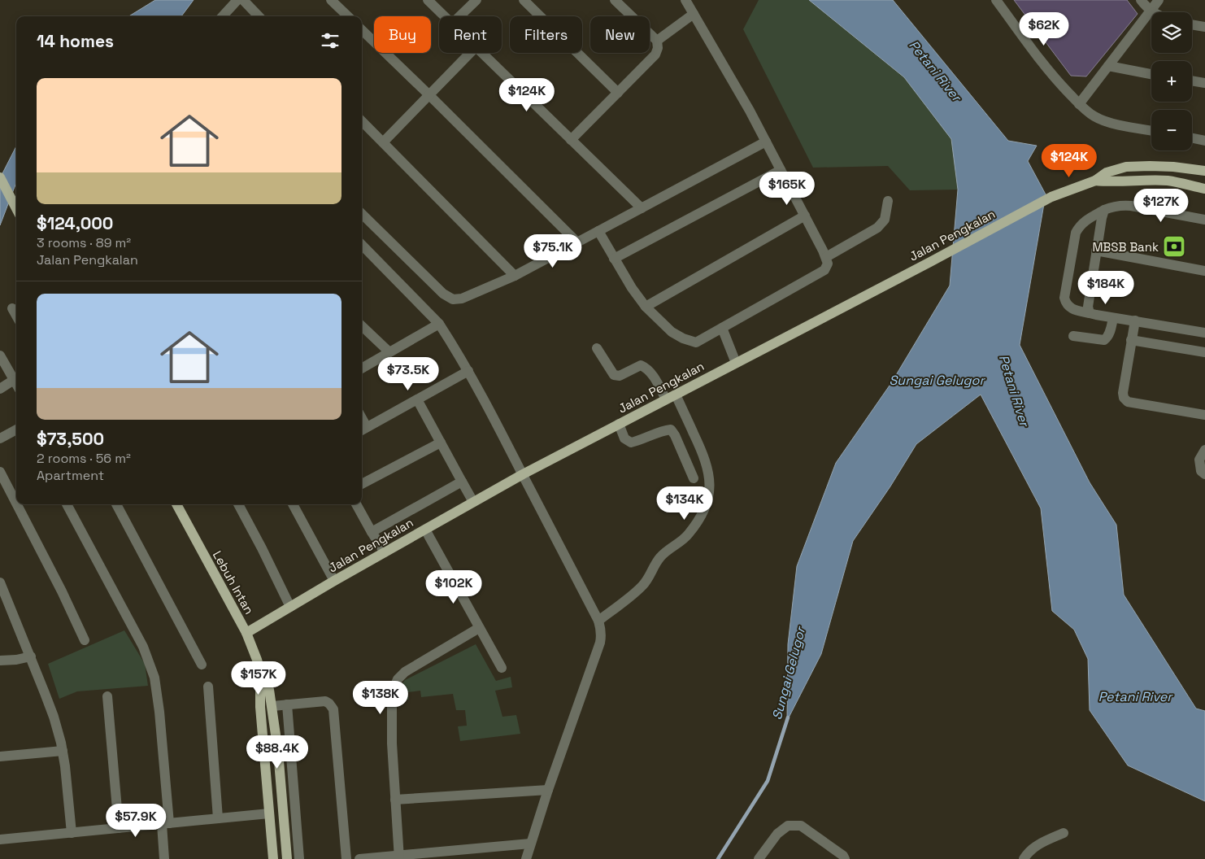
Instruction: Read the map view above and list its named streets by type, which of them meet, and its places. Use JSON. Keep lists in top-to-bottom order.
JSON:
{
  "streets": {
    "main road": ["Jalan Pengkalan", "Lebuh Intan"]
  },
  "crossings": [
    ["Jalan Pengkalan", "Lebuh Intan"]
  ],
  "water": ["Petani River", "Sungai Gelugor"],
  "places": {
    "bank": ["MBSB Bank"]
  },
  "page": {
    "map_buttons": ["+", "−"],
    "price": [
      "$62K",
      "$124K",
      "$124K",
      "$165K",
      "$127K",
      "$75.1K",
      "$184K",
      "$73.5K",
      "$134K",
      "$102K",
      "$157K",
      "$138K",
      "$88.4K",
      "$57.9K"
    ],
    "chip": [
      "Buy",
      "Rent",
      "Filters",
      "New"
    ],
    "heading": "14 homes",
    "list": [
      {
        "name": "$124,000",
        "note": "3 rooms · 89 m² · Jalan Pengkalan"
      },
      {
        "name": "$73,500",
        "note": "2 rooms · 56 m² · Apartment"
      }
    ]
  }
}
